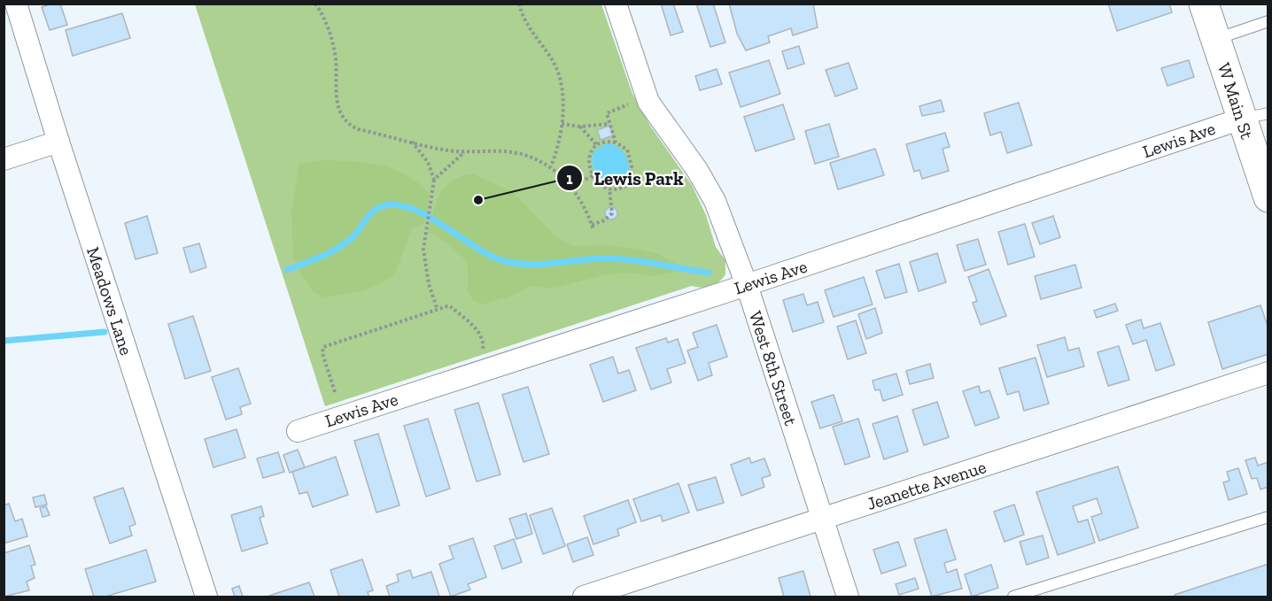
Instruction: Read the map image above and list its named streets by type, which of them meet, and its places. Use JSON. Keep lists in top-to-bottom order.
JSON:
{
  "streets": {
    "main road": ["W Main St"],
    "street": [
      "Lewis Ave",
      "Meadows Lane",
      "West 8th Street",
      "Jeanette Avenue"
    ]
  },
  "crossings": [
    ["W Main St", "Lewis Ave"],
    ["Lewis Ave", "West 8th Street"],
    ["West 8th Street", "Jeanette Avenue"]
  ],
  "places": ["Lewis Park"]
}
